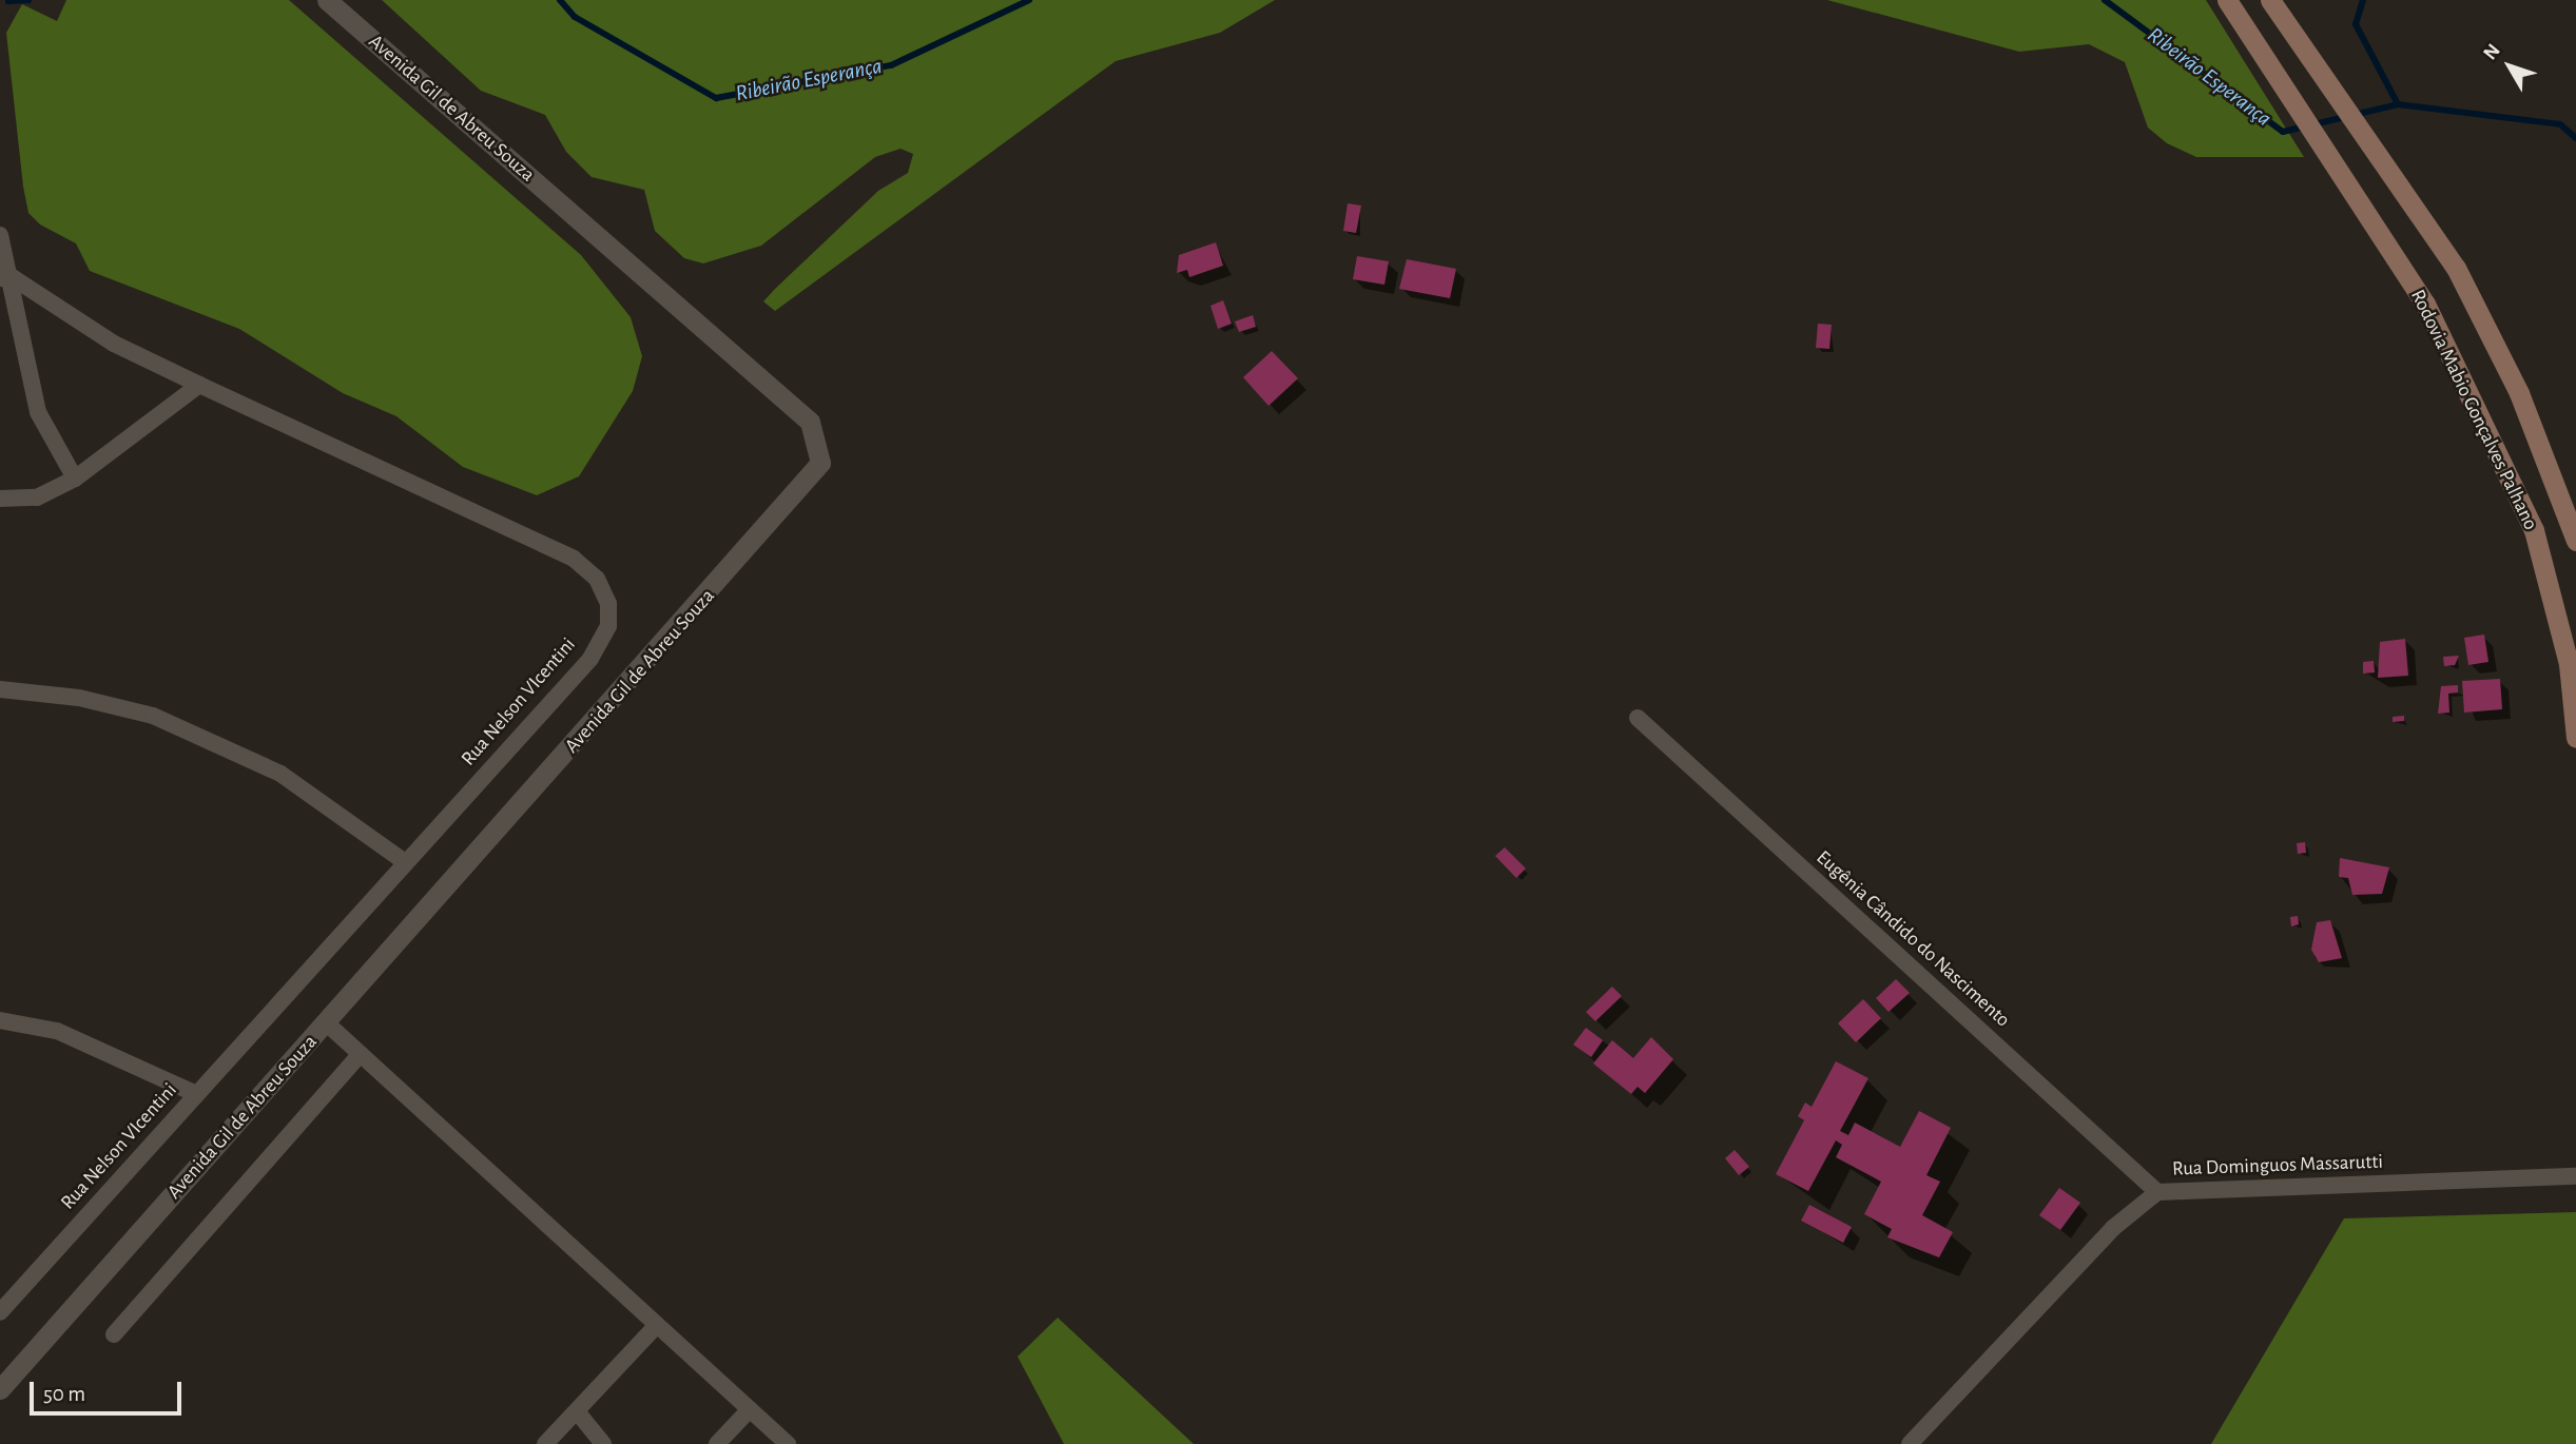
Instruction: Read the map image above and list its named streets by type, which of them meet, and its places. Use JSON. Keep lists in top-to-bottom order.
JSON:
{
  "streets": {
    "main road": ["Rodovia Mabio Gonçalves Palhano"],
    "street": [
      "Avenida Gil de Abreu Souza",
      "Rua Nelson VIcentini",
      "Eugênia Cândido do Nascimento",
      "Rua Dominguos Massarutti"
    ]
  },
  "crossings": [
    ["Eugênia Cândido do Nascimento", "Rua Dominguos Massarutti"]
  ],
  "water": ["Ribeirão Esperança"],
  "scale_bar": "50 m",
  "north": "top left"
}
